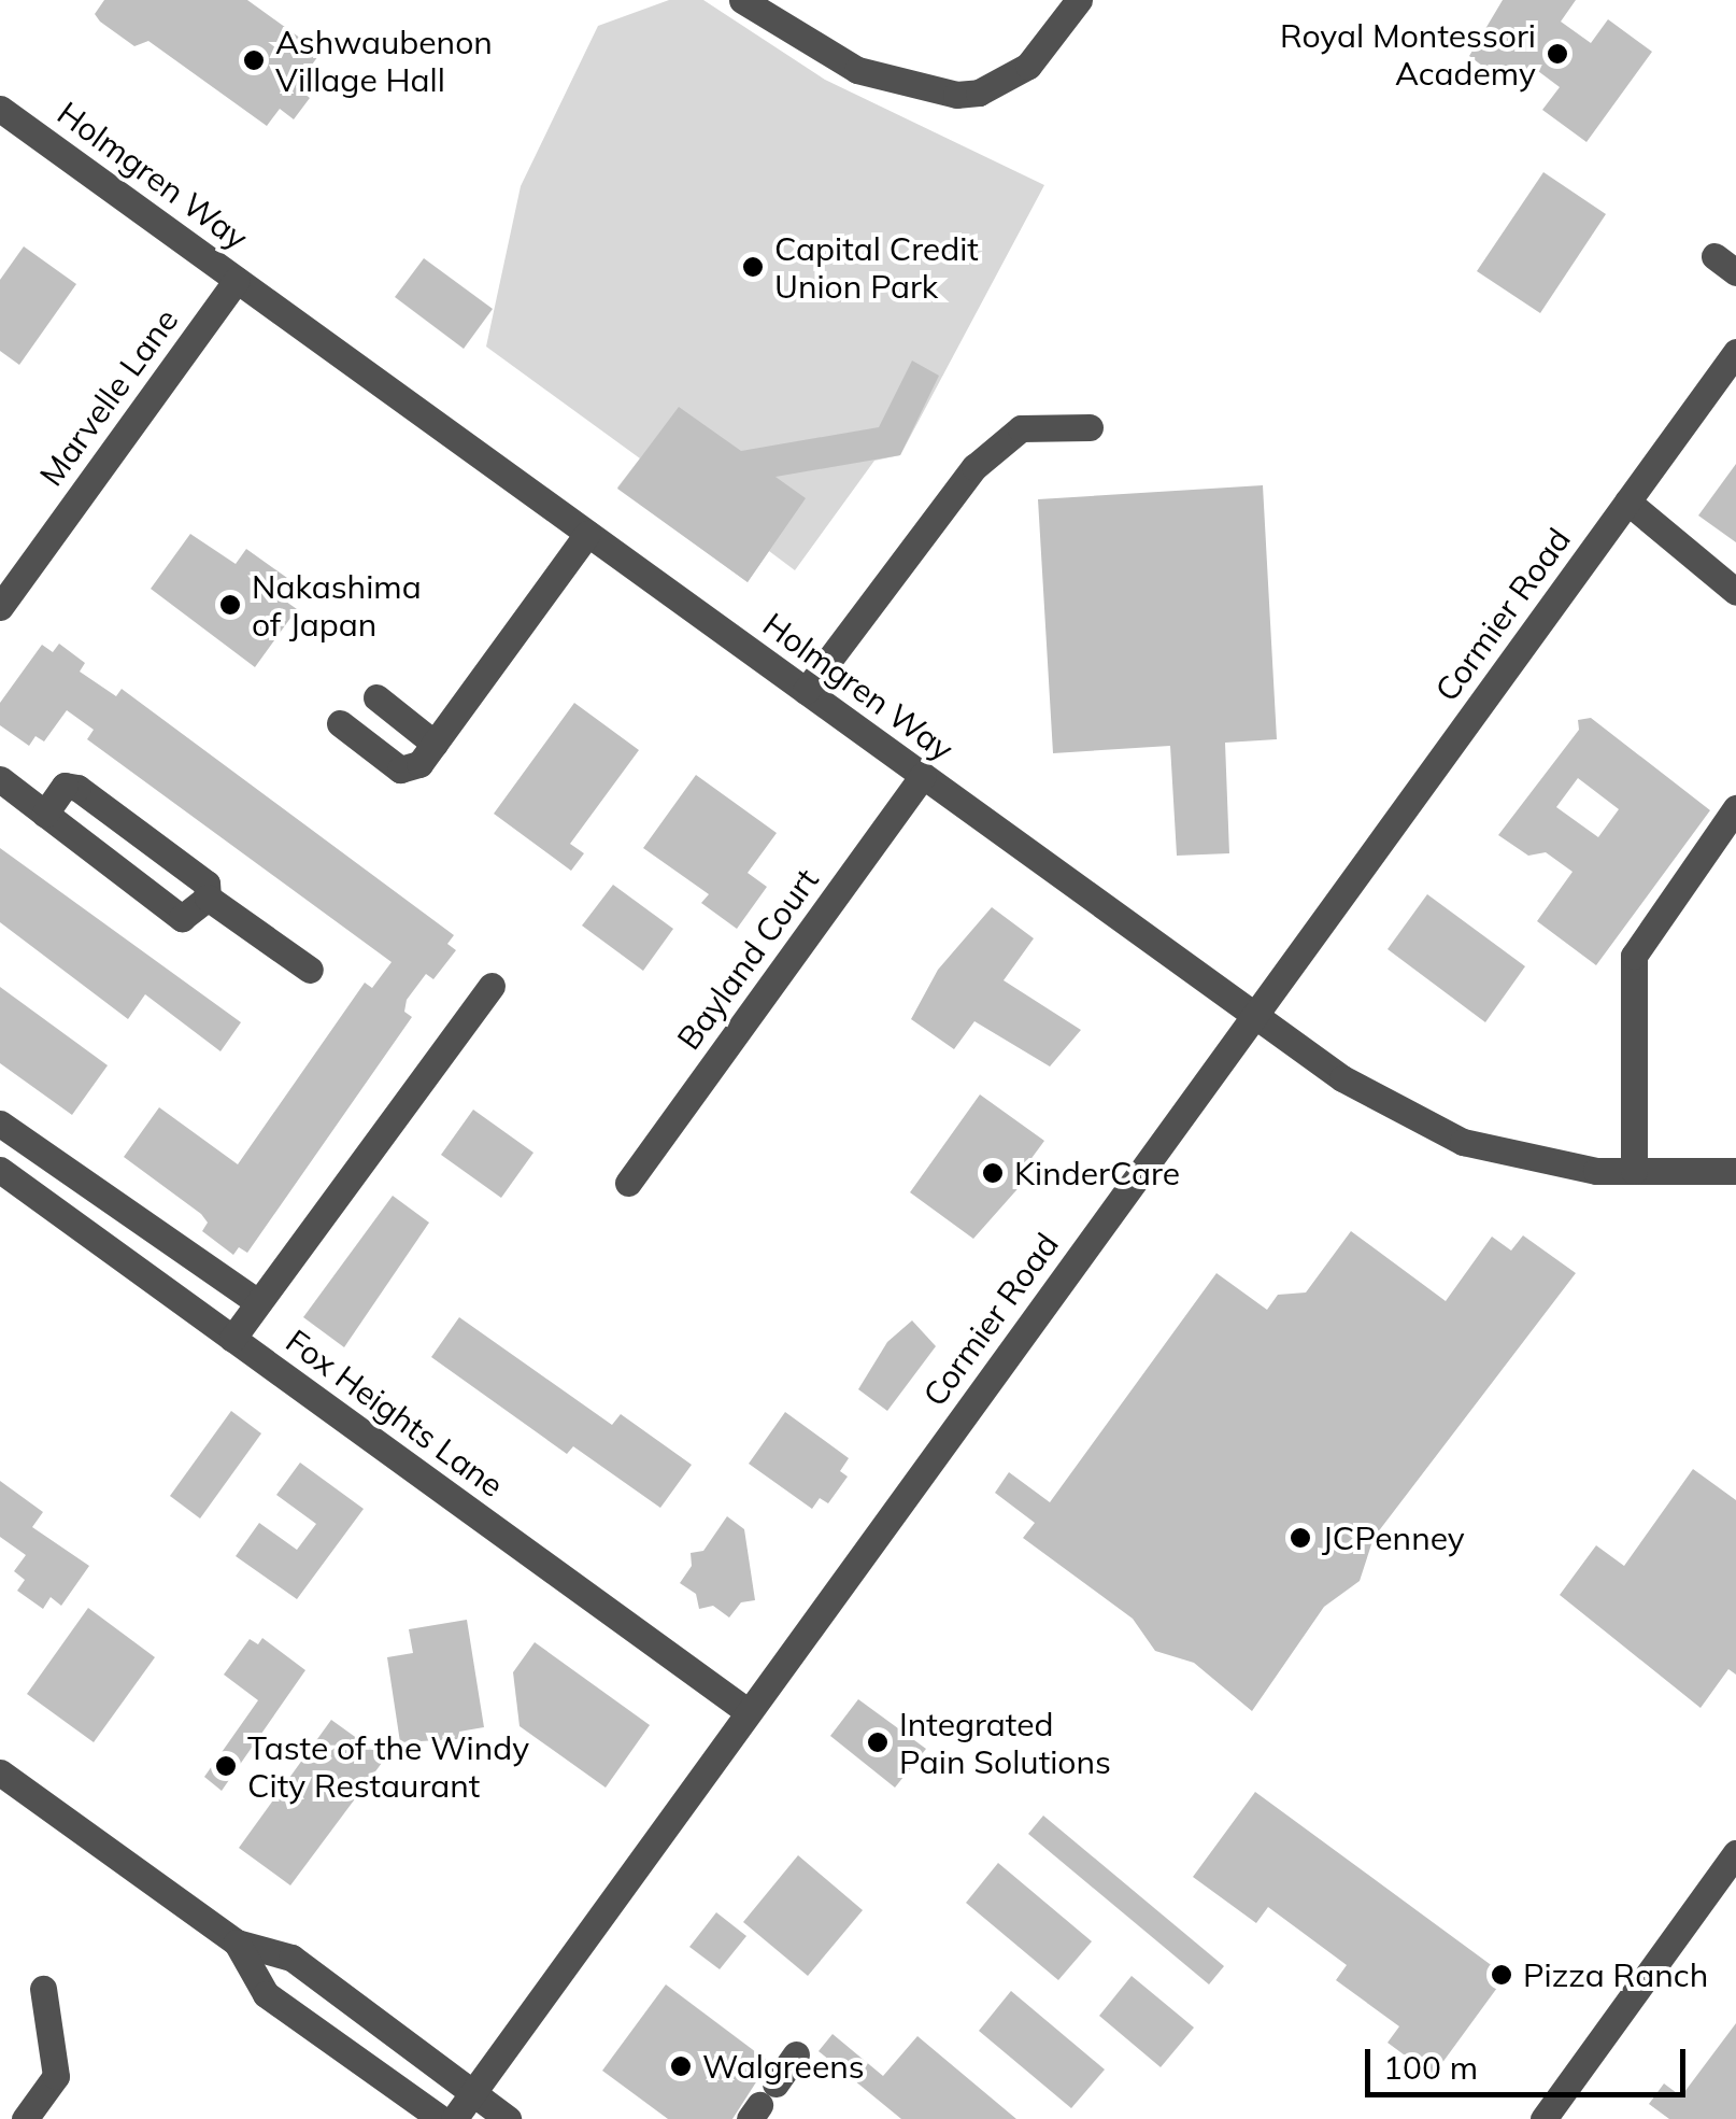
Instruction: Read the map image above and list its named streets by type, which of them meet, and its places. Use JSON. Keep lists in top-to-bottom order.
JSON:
{
  "streets": {
    "street": [
      "Holmgren Way",
      "Marvelle Lane",
      "Cormier Road",
      "Bayland Court",
      "Fox Heights Lane"
    ]
  },
  "crossings": [
    ["Holmgren Way", "Marvelle Lane"],
    ["Holmgren Way", "Cormier Road"],
    ["Holmgren Way", "Bayland Court"],
    ["Cormier Road", "Fox Heights Lane"]
  ],
  "places": [
    "Royal Montessori Academy",
    "Ashwaubenon Village Hall",
    "Capital Credit Union Park",
    "Nakashima of Japan",
    "KinderCare",
    "JCPenney",
    "Integrated Pain Solutions",
    "Taste of the Windy City Restaurant",
    "Pizza Ranch",
    "Walgreens"
  ],
  "scale_bar": "100 m"
}
